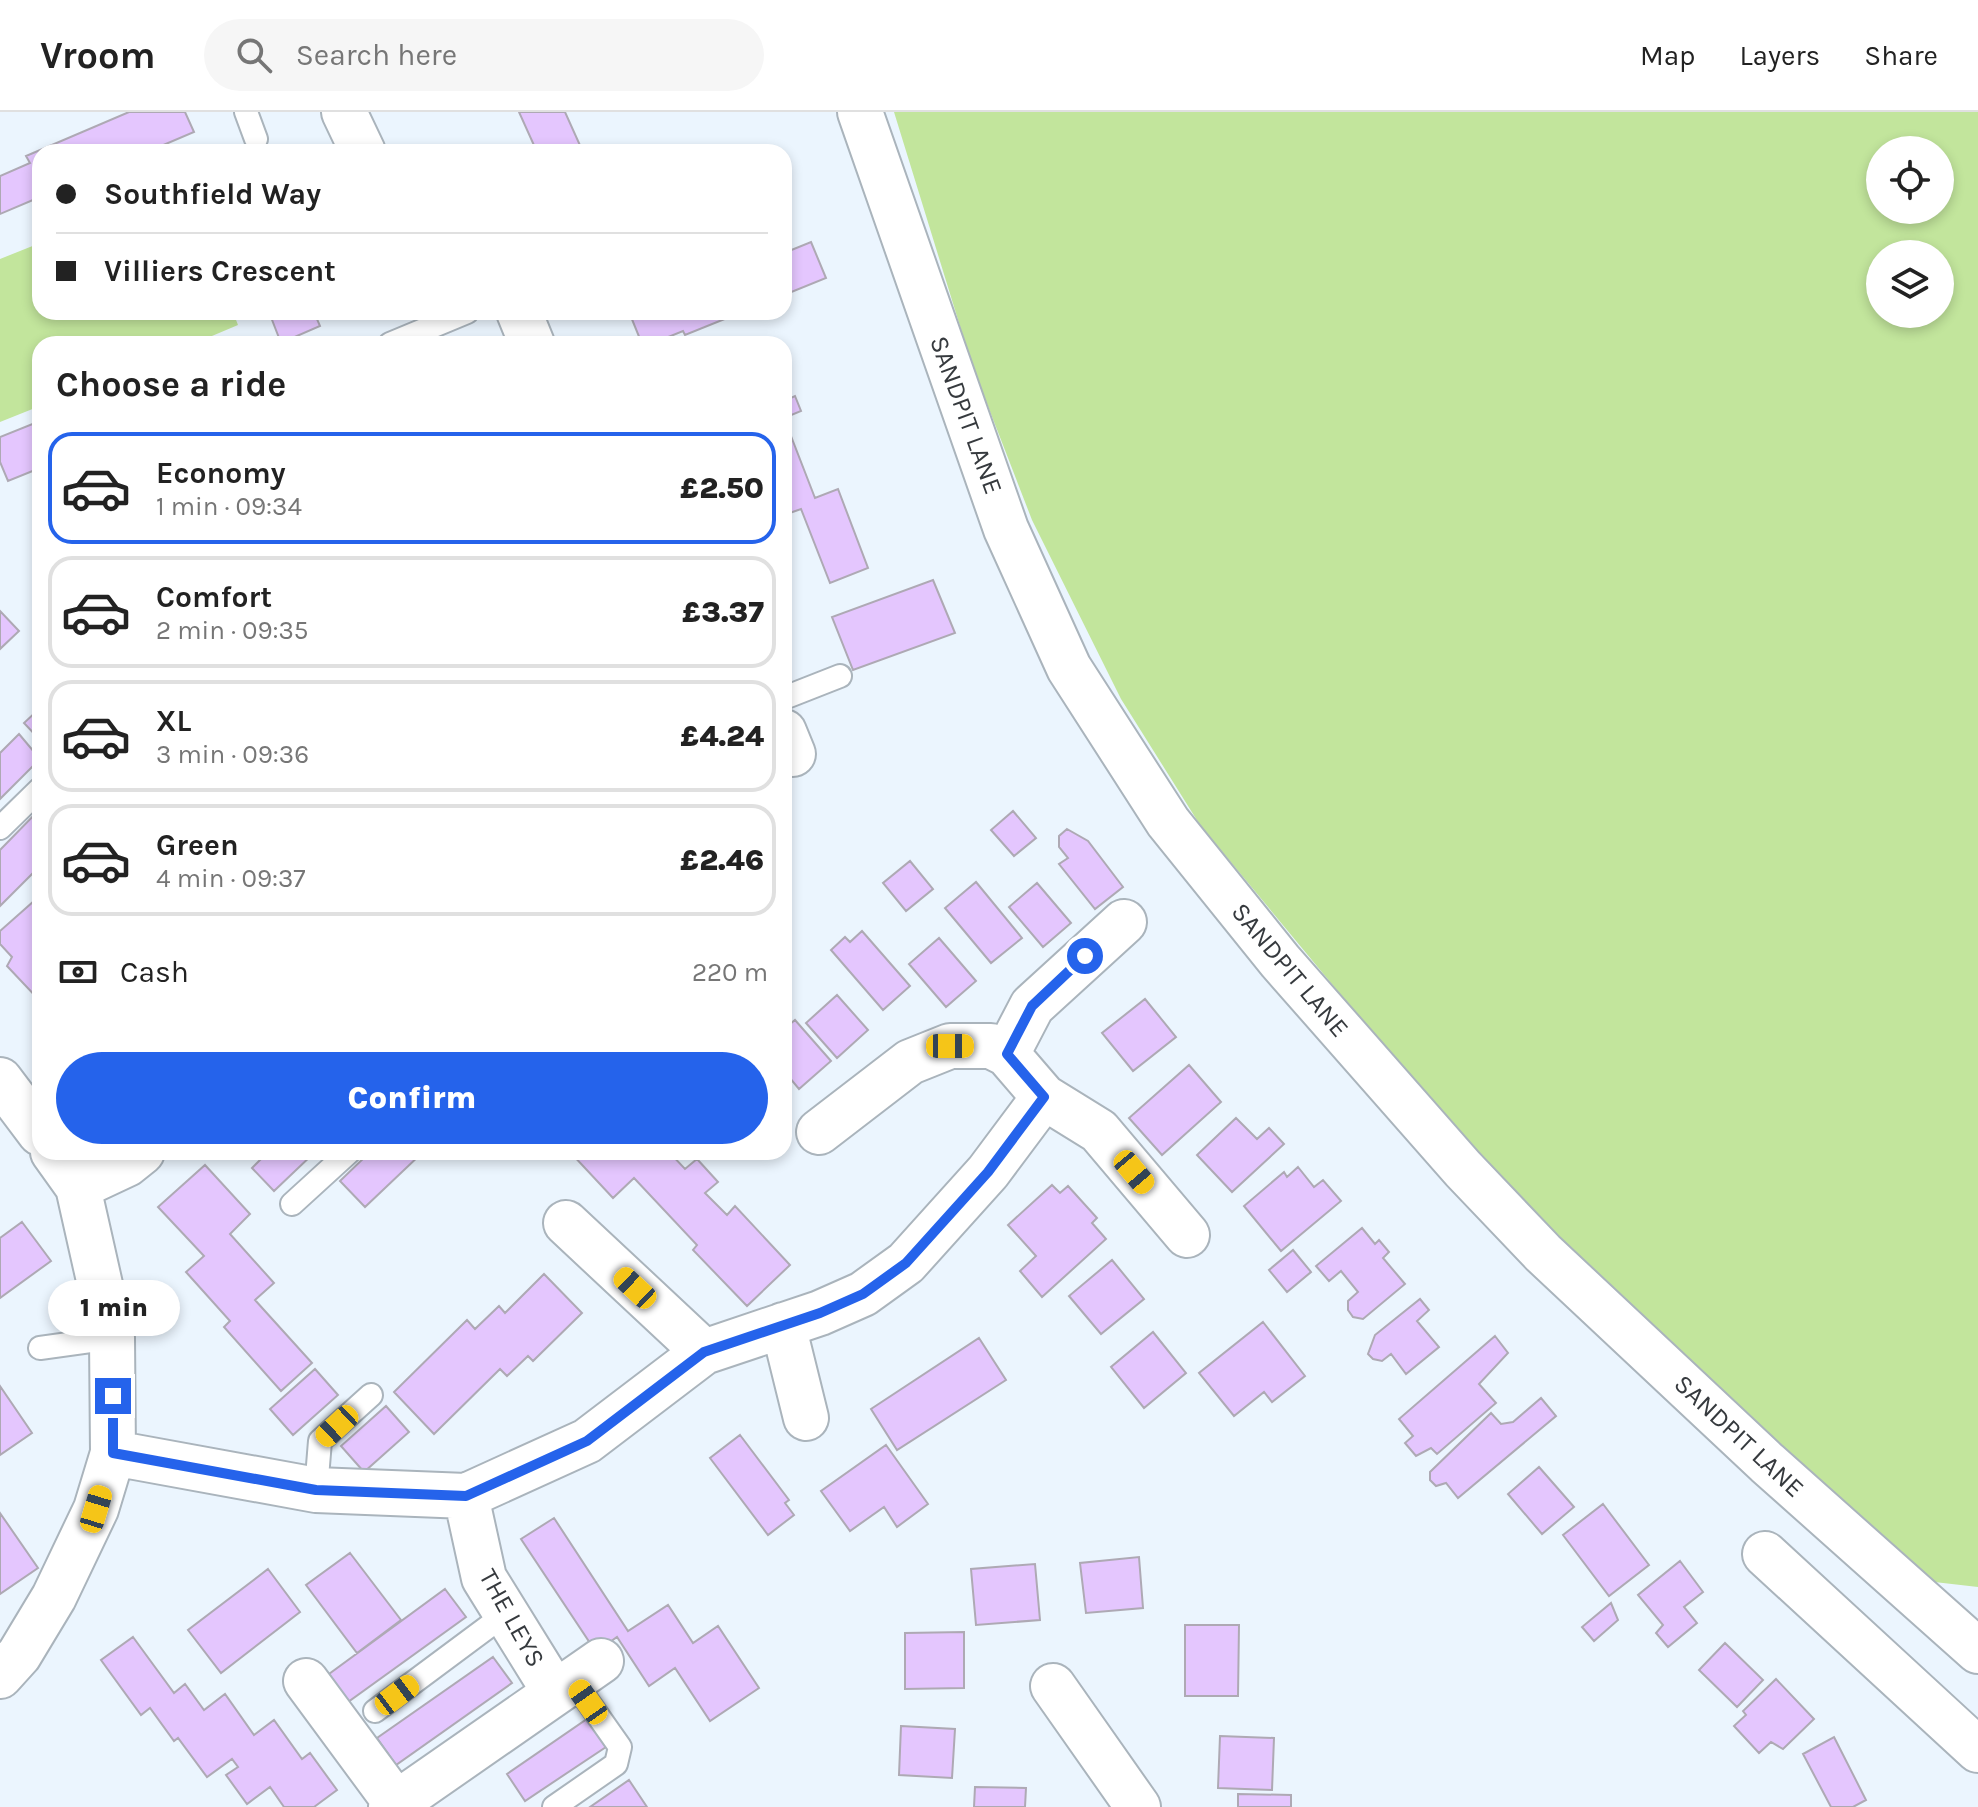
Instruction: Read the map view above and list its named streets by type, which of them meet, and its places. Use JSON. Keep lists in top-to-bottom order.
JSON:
{
  "streets": {
    "street": ["SANDPIT LANE", "THE LEYS"]
  },
  "page": {
    "header": "Vroom",
    "search": "Search here",
    "nav": ["Map", "Layers", "Share"],
    "banner": ["Southfield Way", "Villiers Crescent"],
    "heading": "Choose a ride",
    "list": [
      {
        "name": "Economy",
        "note": "1 min · 09:34",
        "value": "£2.50"
      },
      {
        "name": "Comfort",
        "note": "2 min · 09:35",
        "value": "£3.37"
      },
      {
        "name": "XL",
        "note": "3 min · 09:36",
        "value": "£4.24"
      },
      {
        "name": "Green",
        "note": "4 min · 09:37",
        "value": "£2.46"
      }
    ],
    "pay": ["Cash", "220 m"],
    "buttons": "Confirm",
    "bubble": "1 min"
  }
}
